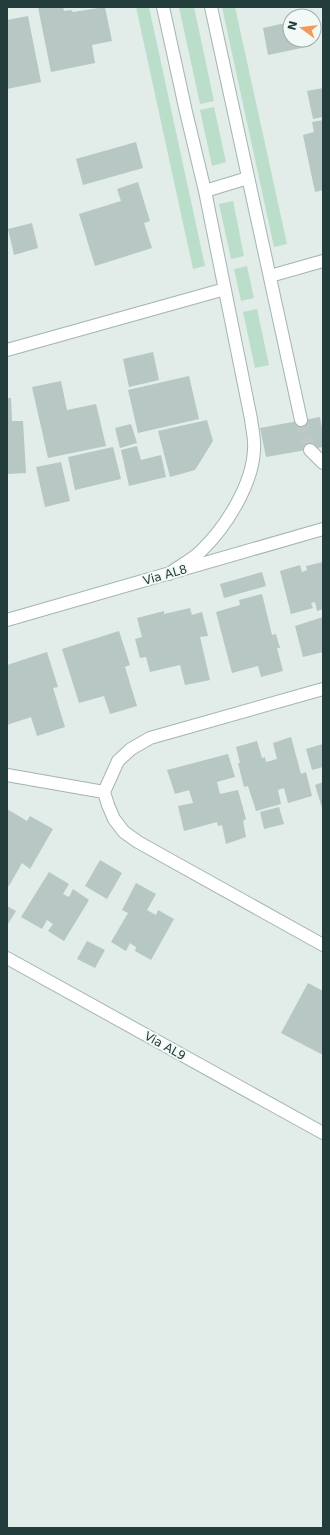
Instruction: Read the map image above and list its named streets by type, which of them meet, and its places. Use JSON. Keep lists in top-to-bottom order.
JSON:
{
  "streets": {
    "street": ["Via AL8", "Via AL9"]
  },
  "north": "left"
}
